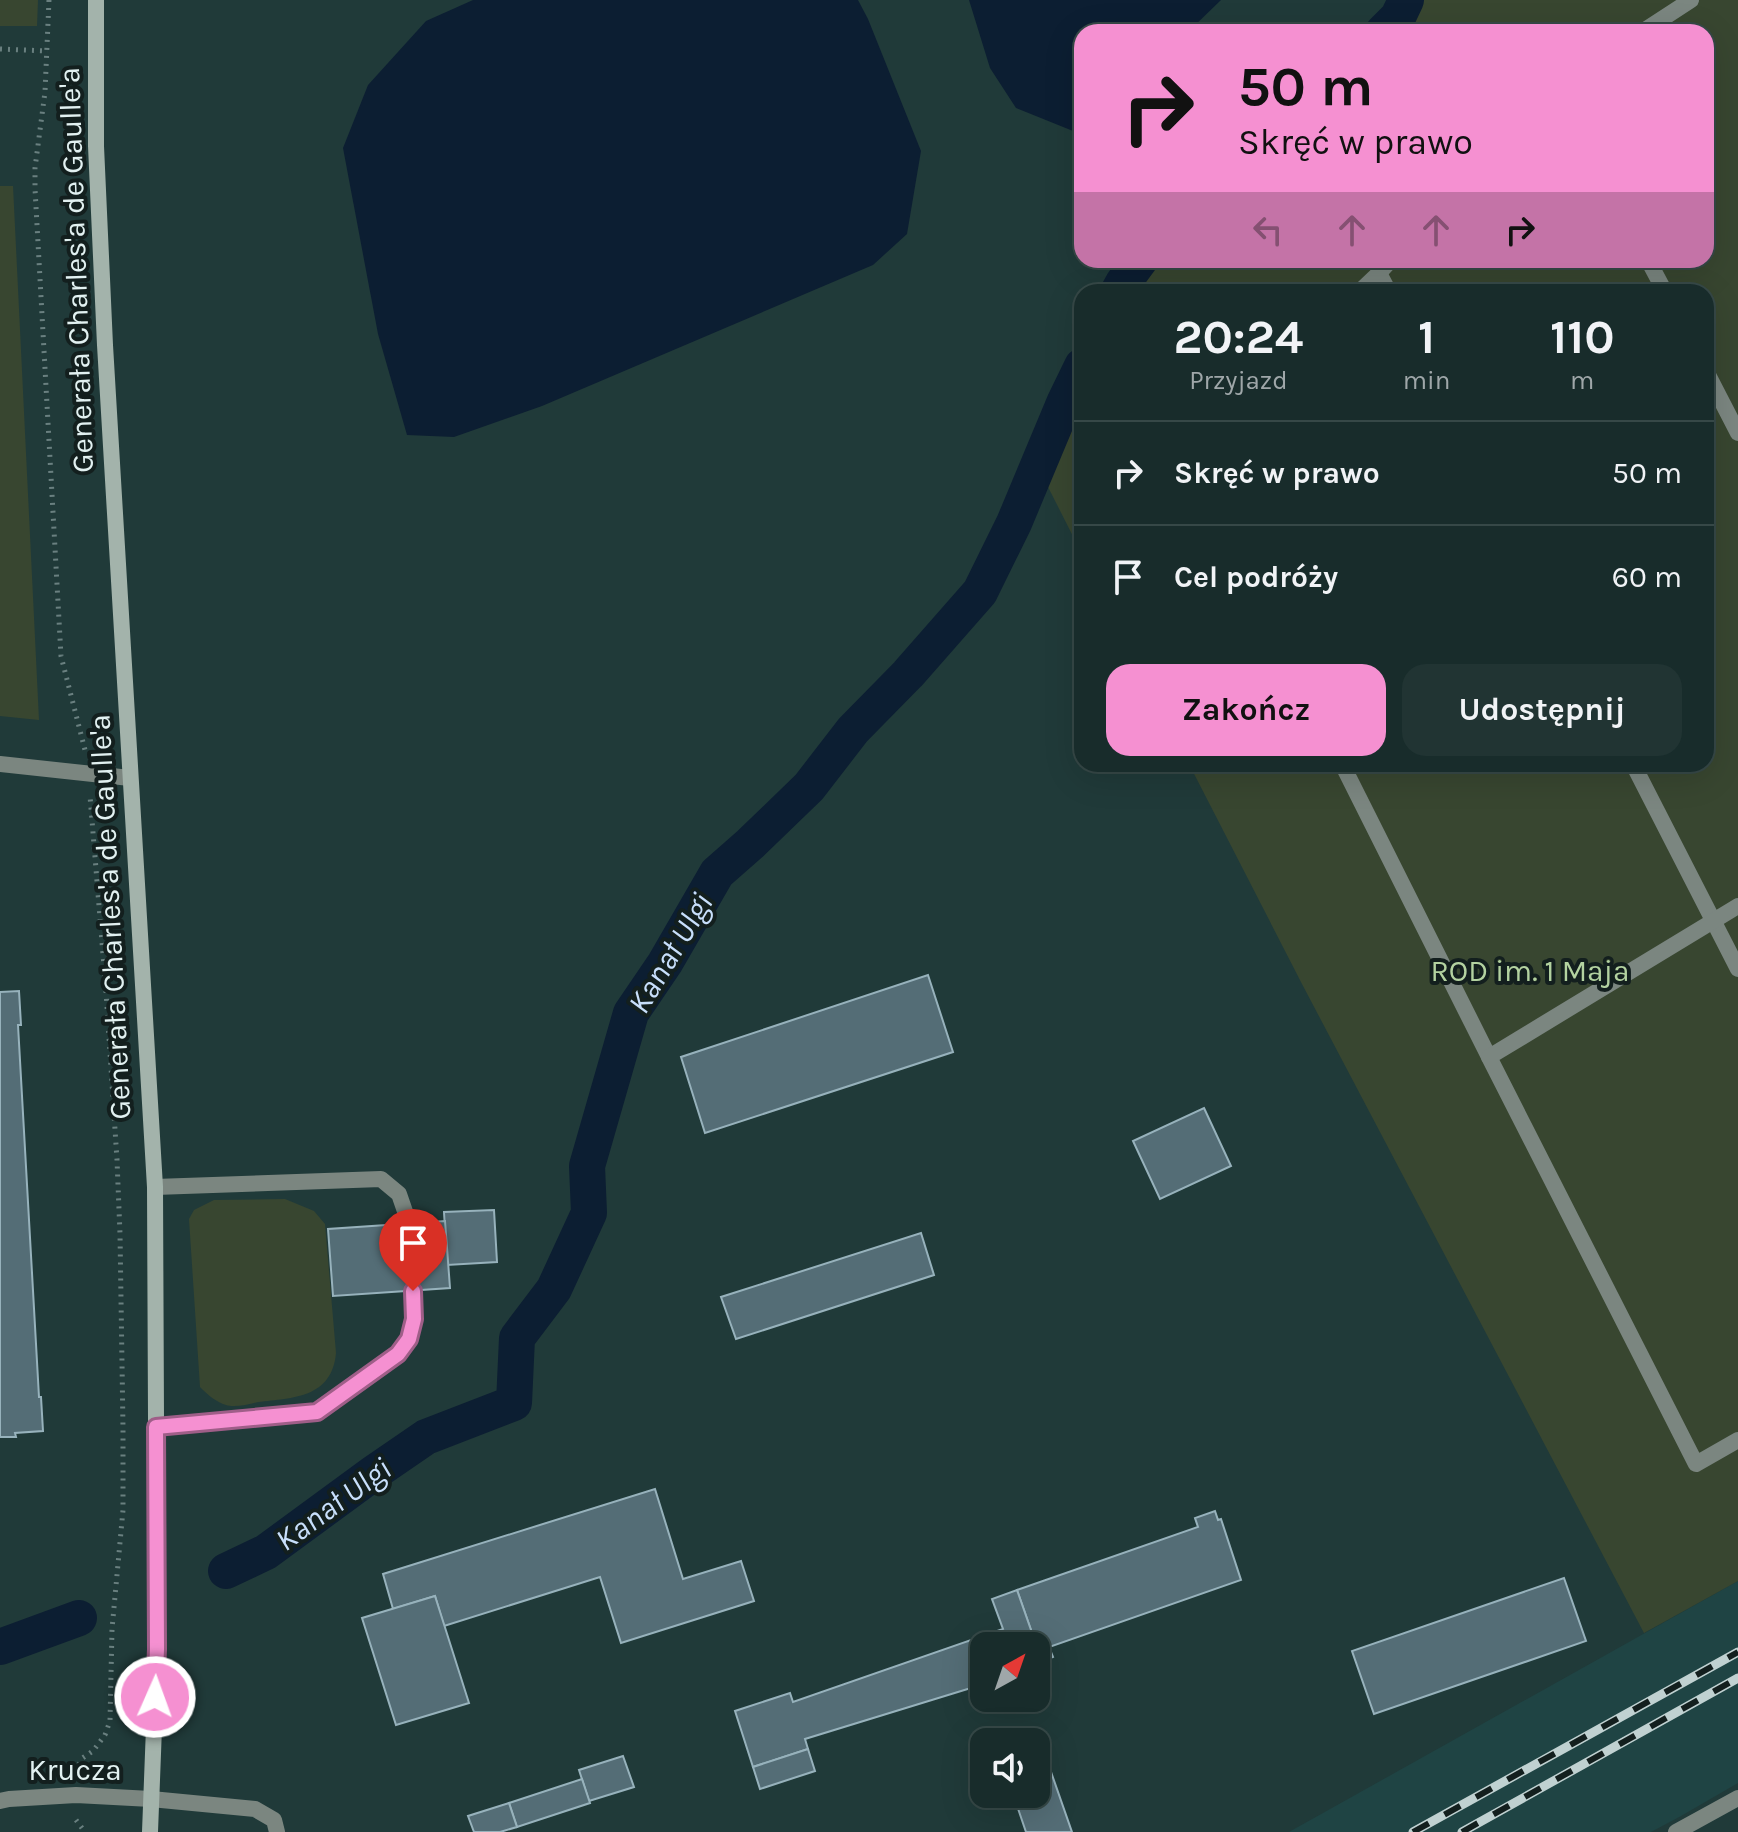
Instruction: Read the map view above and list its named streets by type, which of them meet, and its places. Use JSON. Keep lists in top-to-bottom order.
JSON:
{
  "streets": {
    "main road": ["Generała Charles'a de Gaulle'a"],
    "street": ["Krucza"]
  },
  "crossings": [
    ["Generała Charles'a de Gaulle'a", "Krucza"]
  ],
  "water": ["Kanał Ulgi"],
  "parks": ["ROD im. 1 Maja"],
  "north": "top right",
  "page": {
    "turn": ["50 m", "Skręć w prawo"],
    "eta": [
      "20:24",
      "Przyjazd",
      "1",
      "min",
      "110",
      "m"
    ],
    "list": [
      {
        "name": "Skręć w prawo",
        "value": "50 m"
      },
      {
        "name": "Cel podróży",
        "value": "60 m"
      }
    ],
    "buttons": ["Zakończ", "Udostępnij"]
  }
}
